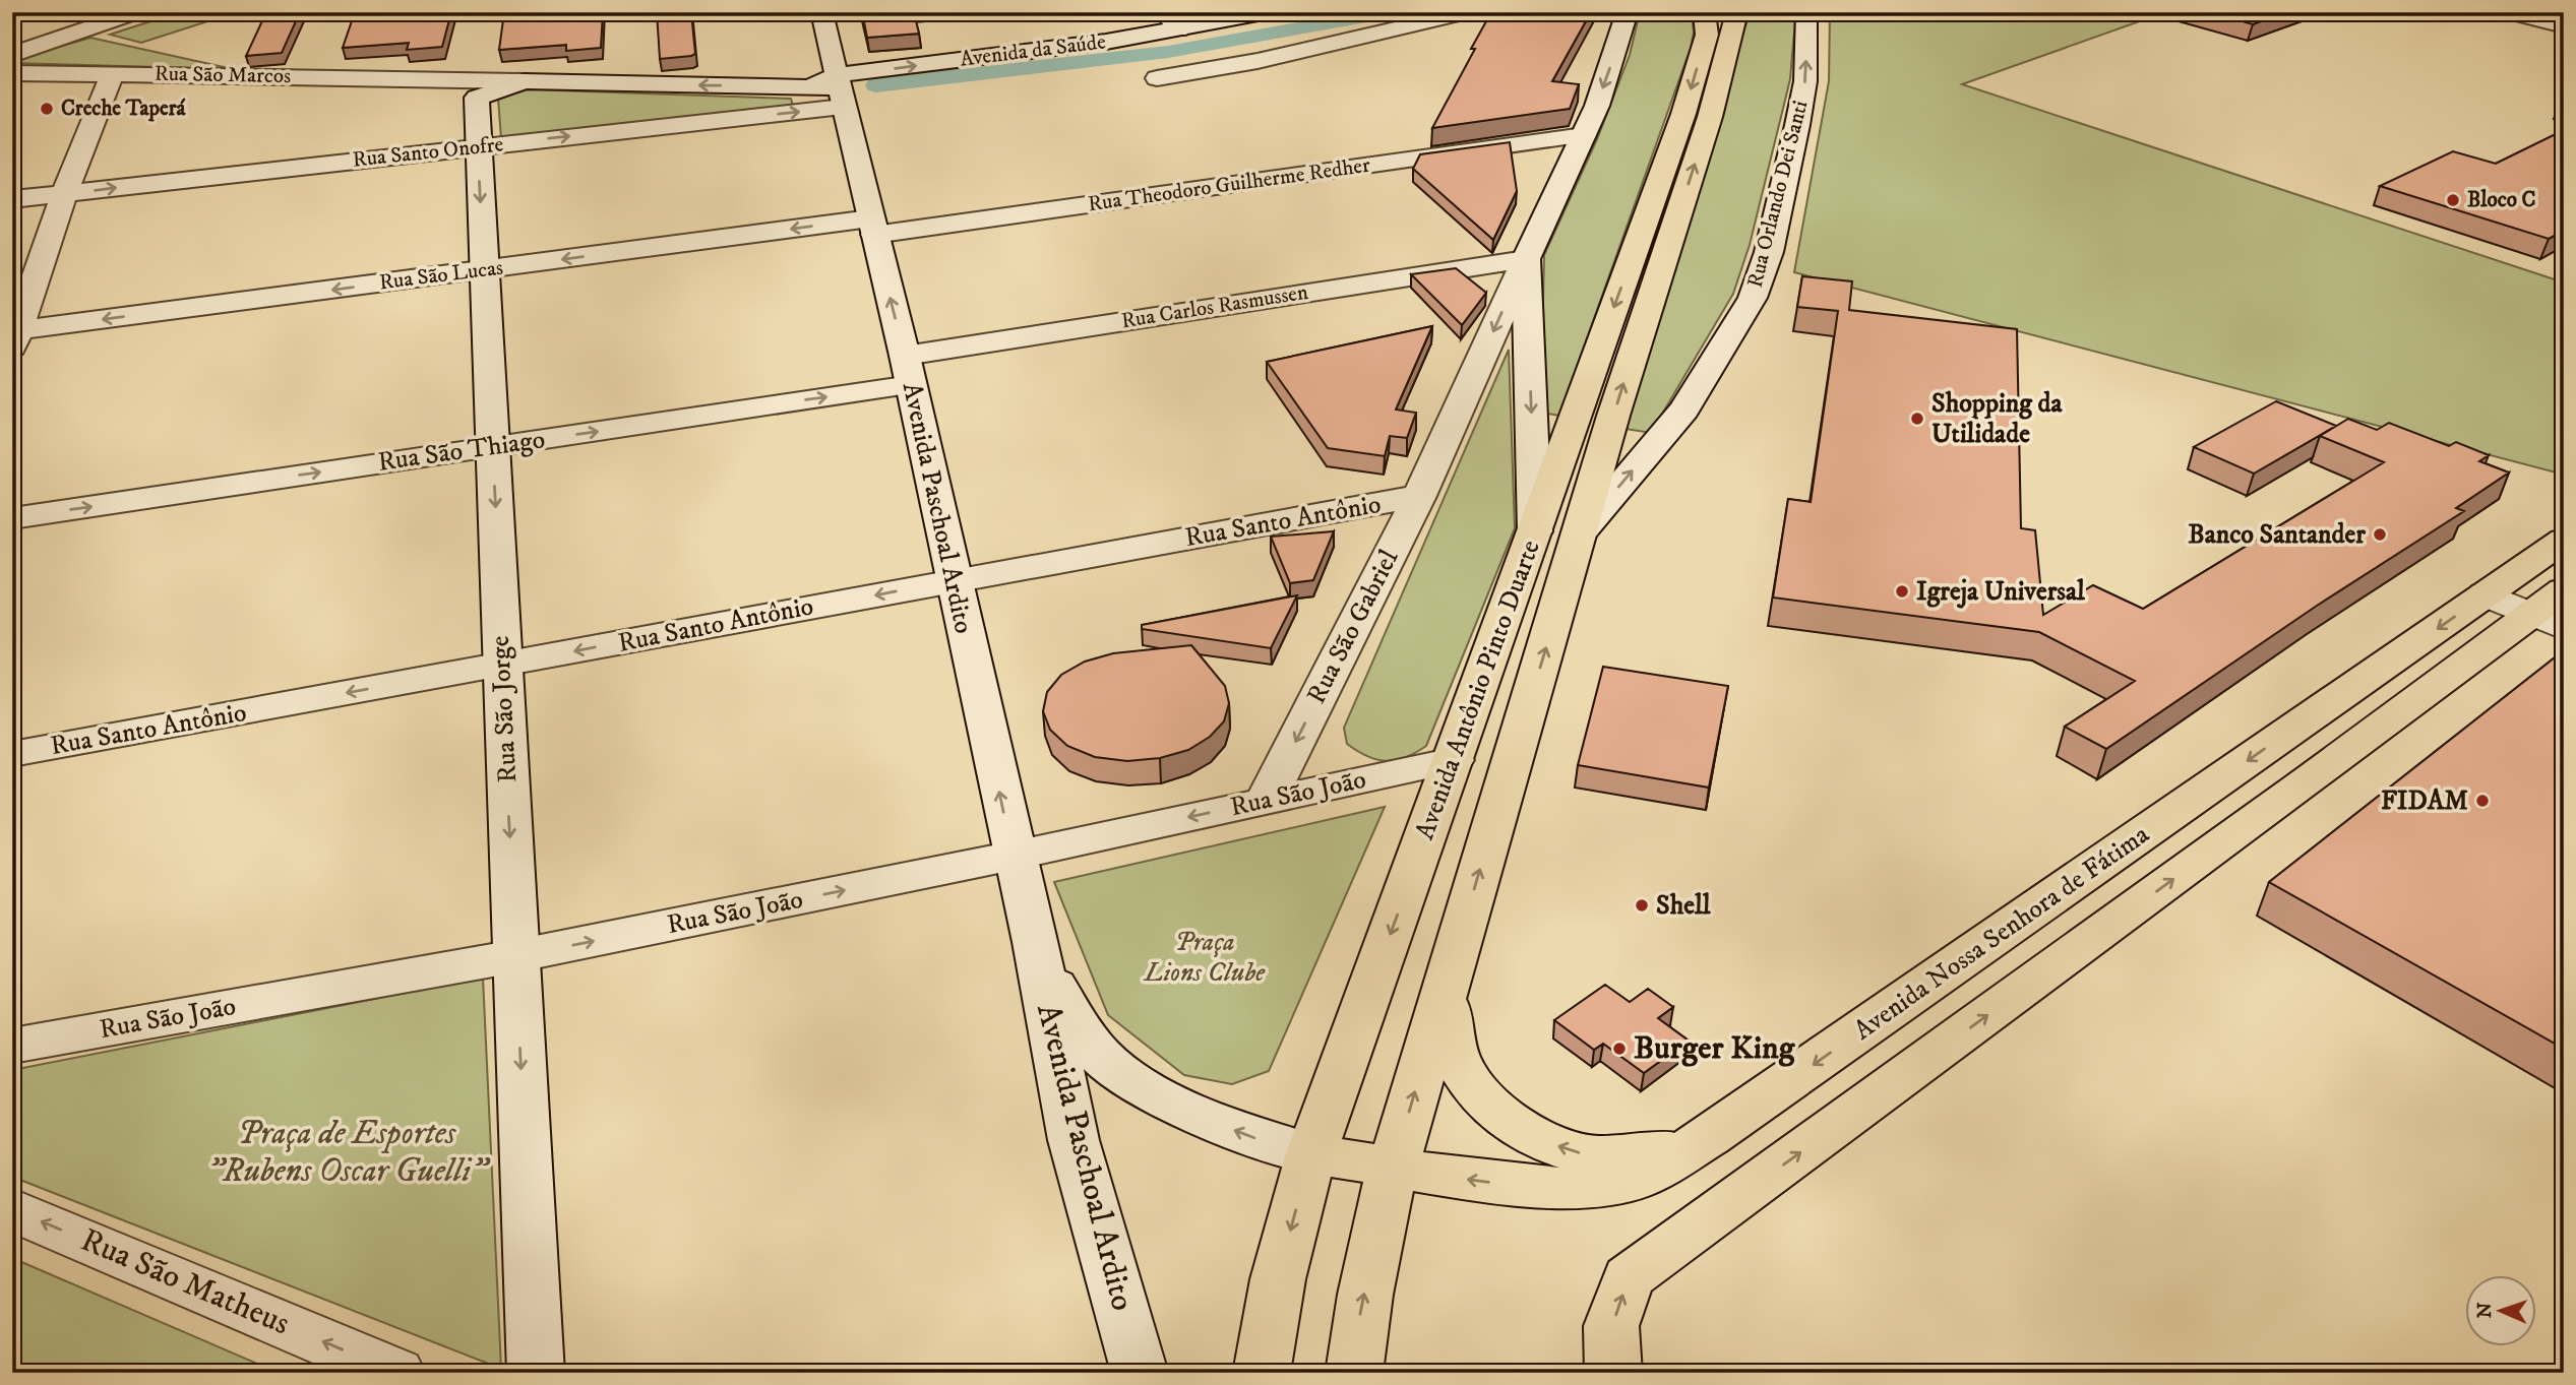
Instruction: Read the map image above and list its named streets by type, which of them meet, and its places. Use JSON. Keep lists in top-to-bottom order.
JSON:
{
  "streets": {
    "main road": ["Avenida Antônio Pinto Duarte", "Avenida Nossa Senhora de Fátima"],
    "street": [
      "Avenida da Saúde",
      "Rua São Marcos",
      "Rua Santo Onofre",
      "Rua Theodoro Guilherme Redher",
      "Rua Orlando Dei Santi",
      "Rua São Lucas",
      "Rua Carlos Rasmussen",
      "Rua São Thiago",
      "Avenida Paschoal Ardito",
      "Rua Santo Antônio",
      "Rua São Gabriel",
      "Rua São Jorge",
      "Rua São João",
      "Rua São Matheus"
    ]
  },
  "crossings": [
    ["Avenida da Saúde", "Rua São Marcos"],
    ["Avenida da Saúde", "Rua Santo Onofre"],
    ["Avenida da Saúde", "Avenida Paschoal Ardito"],
    ["Rua São Marcos", "Rua Santo Onofre"],
    ["Rua São Marcos", "Avenida Paschoal Ardito"],
    ["Rua São Marcos", "Rua São Jorge"],
    ["Rua Santo Onofre", "Avenida Paschoal Ardito"],
    ["Rua Santo Onofre", "Rua São Jorge"],
    ["Rua Theodoro Guilherme Redher", "Rua São Lucas"],
    ["Rua Theodoro Guilherme Redher", "Avenida Paschoal Ardito"],
    ["Rua Theodoro Guilherme Redher", "Rua São Gabriel"],
    ["Rua Orlando Dei Santi", "Avenida Antônio Pinto Duarte"],
    ["Rua São Lucas", "Avenida Paschoal Ardito"],
    ["Rua São Lucas", "Rua São Jorge"],
    ["Rua Carlos Rasmussen", "Rua São Thiago"],
    ["Rua Carlos Rasmussen", "Avenida Paschoal Ardito"],
    ["Rua Carlos Rasmussen", "Rua São Gabriel"],
    ["Rua São Thiago", "Avenida Paschoal Ardito"],
    ["Rua São Thiago", "Rua São Jorge"],
    ["Avenida Paschoal Ardito", "Rua Santo Antônio"],
    ["Avenida Paschoal Ardito", "Avenida Antônio Pinto Duarte"],
    ["Avenida Paschoal Ardito", "Rua São João"],
    ["Avenida Paschoal Ardito", "Avenida Nossa Senhora de Fátima"],
    ["Rua Santo Antônio", "Rua São Gabriel"],
    ["Rua Santo Antônio", "Rua São Jorge"],
    ["Rua São Gabriel", "Avenida Antônio Pinto Duarte"],
    ["Rua São Gabriel", "Rua São João"],
    ["Avenida Antônio Pinto Duarte", "Rua São João"],
    ["Avenida Antônio Pinto Duarte", "Avenida Nossa Senhora de Fátima"],
    ["Rua São Jorge", "Rua São João"]
  ],
  "one_way": [
    "Avenida da Saúde",
    "Rua São Marcos",
    "Rua Santo Onofre",
    "Rua Orlando Dei Santi",
    "Rua São Lucas",
    "Rua São Thiago",
    "Rua Santo Antônio",
    "Rua São Gabriel",
    "Rua São Jorge",
    "Rua São Matheus"
  ],
  "parks": ["Praça Lions Clube", "Praça de Esportes \"Rubens Oscar Guelli\""],
  "places": [
    "Creche Taperá",
    "Bloco C",
    "Shopping da Utilidade",
    "Banco Santander",
    "Igreja Universal",
    "FIDAM",
    "Shell",
    "Burger King"
  ],
  "north": "left"
}
